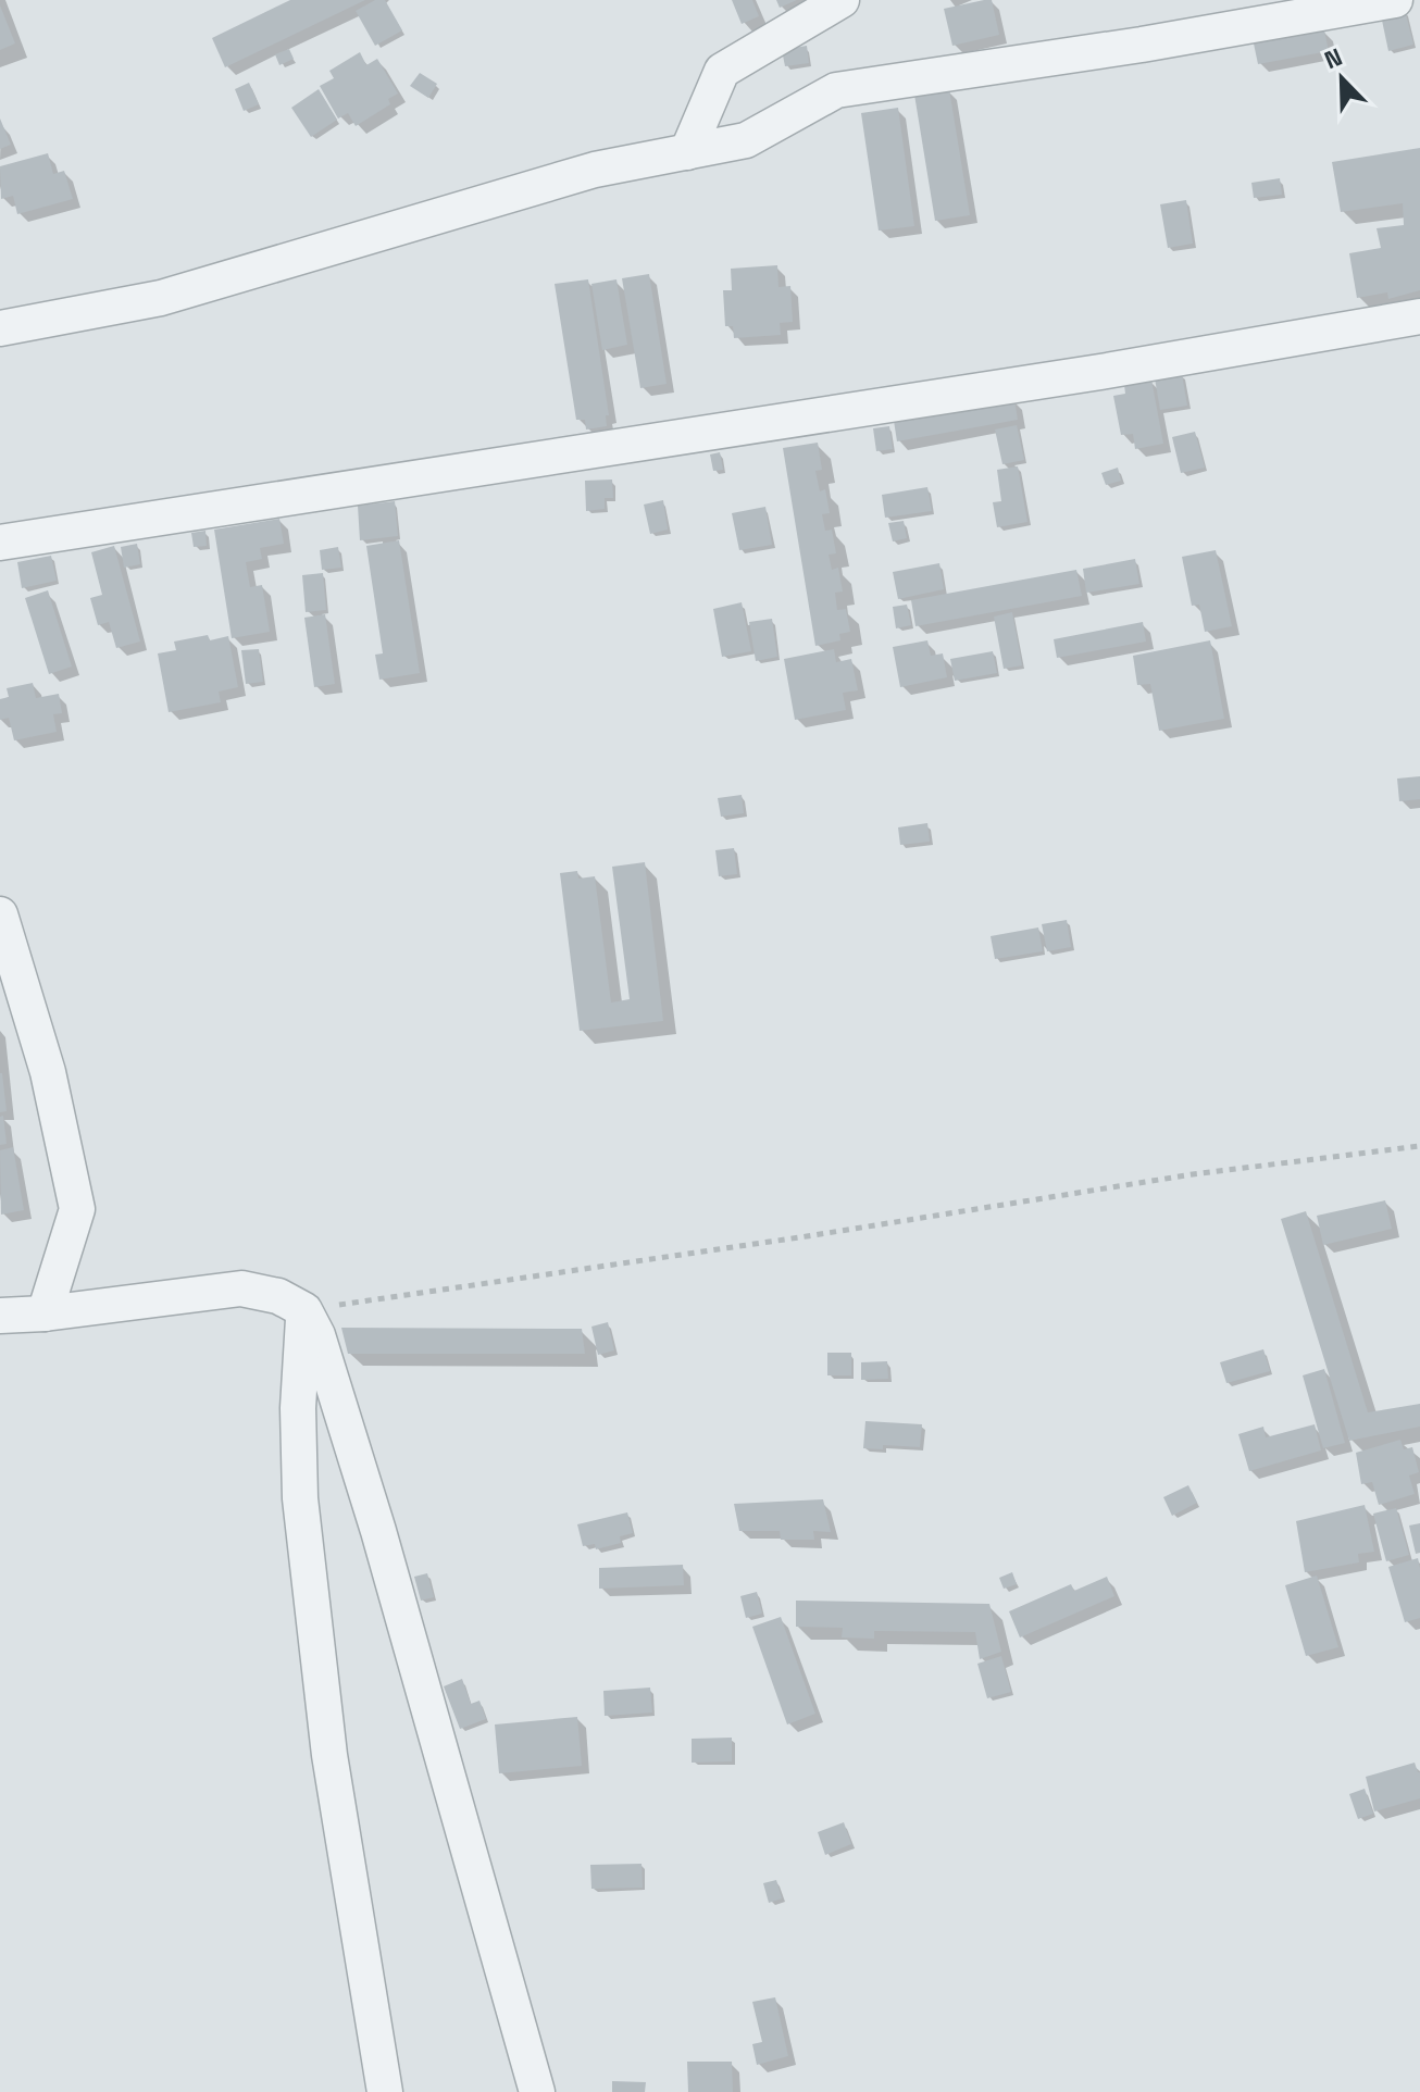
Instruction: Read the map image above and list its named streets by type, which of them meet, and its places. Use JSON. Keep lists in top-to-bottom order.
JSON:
{
  "north": "top left"
}
